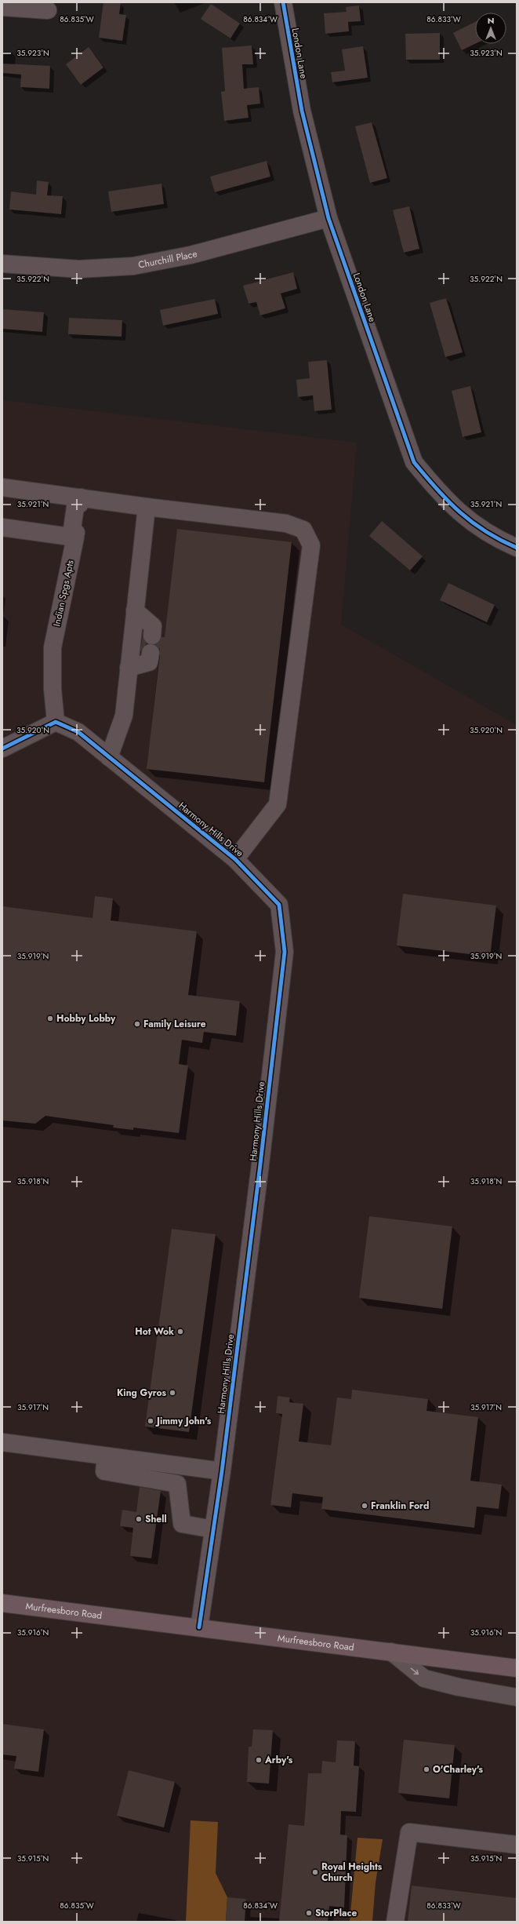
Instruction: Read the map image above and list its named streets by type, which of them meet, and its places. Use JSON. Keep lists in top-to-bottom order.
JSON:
{
  "streets": {
    "highway": ["Murfreesboro Road"],
    "street": [
      "London Lane",
      "Churchill Place",
      "Indian Spgs Apts",
      "Harmony Hills Drive"
    ]
  },
  "crossings": [
    ["London Lane", "Churchill Place"],
    ["Indian Spgs Apts", "Harmony Hills Drive"],
    ["Harmony Hills Drive", "Murfreesboro Road"]
  ],
  "places": [
    "Hobby Lobby",
    "Family Leisure",
    "Hot Wok",
    "King Gyros",
    "Jimmy John's",
    "Franklin Ford",
    "Shell",
    "Arby's",
    "O'Charley's",
    "Royal Heights Church",
    "StorPlace"
  ],
  "north": "top",
  "coordinates": [
    "86.835°W",
    "86.834°W",
    "86.833°W",
    "35.923°N",
    "35.922°N",
    "35.921°N",
    "35.920°N",
    "35.919°N",
    "35.918°N",
    "35.917°N",
    "35.916°N",
    "35.915°N"
  ]
}
